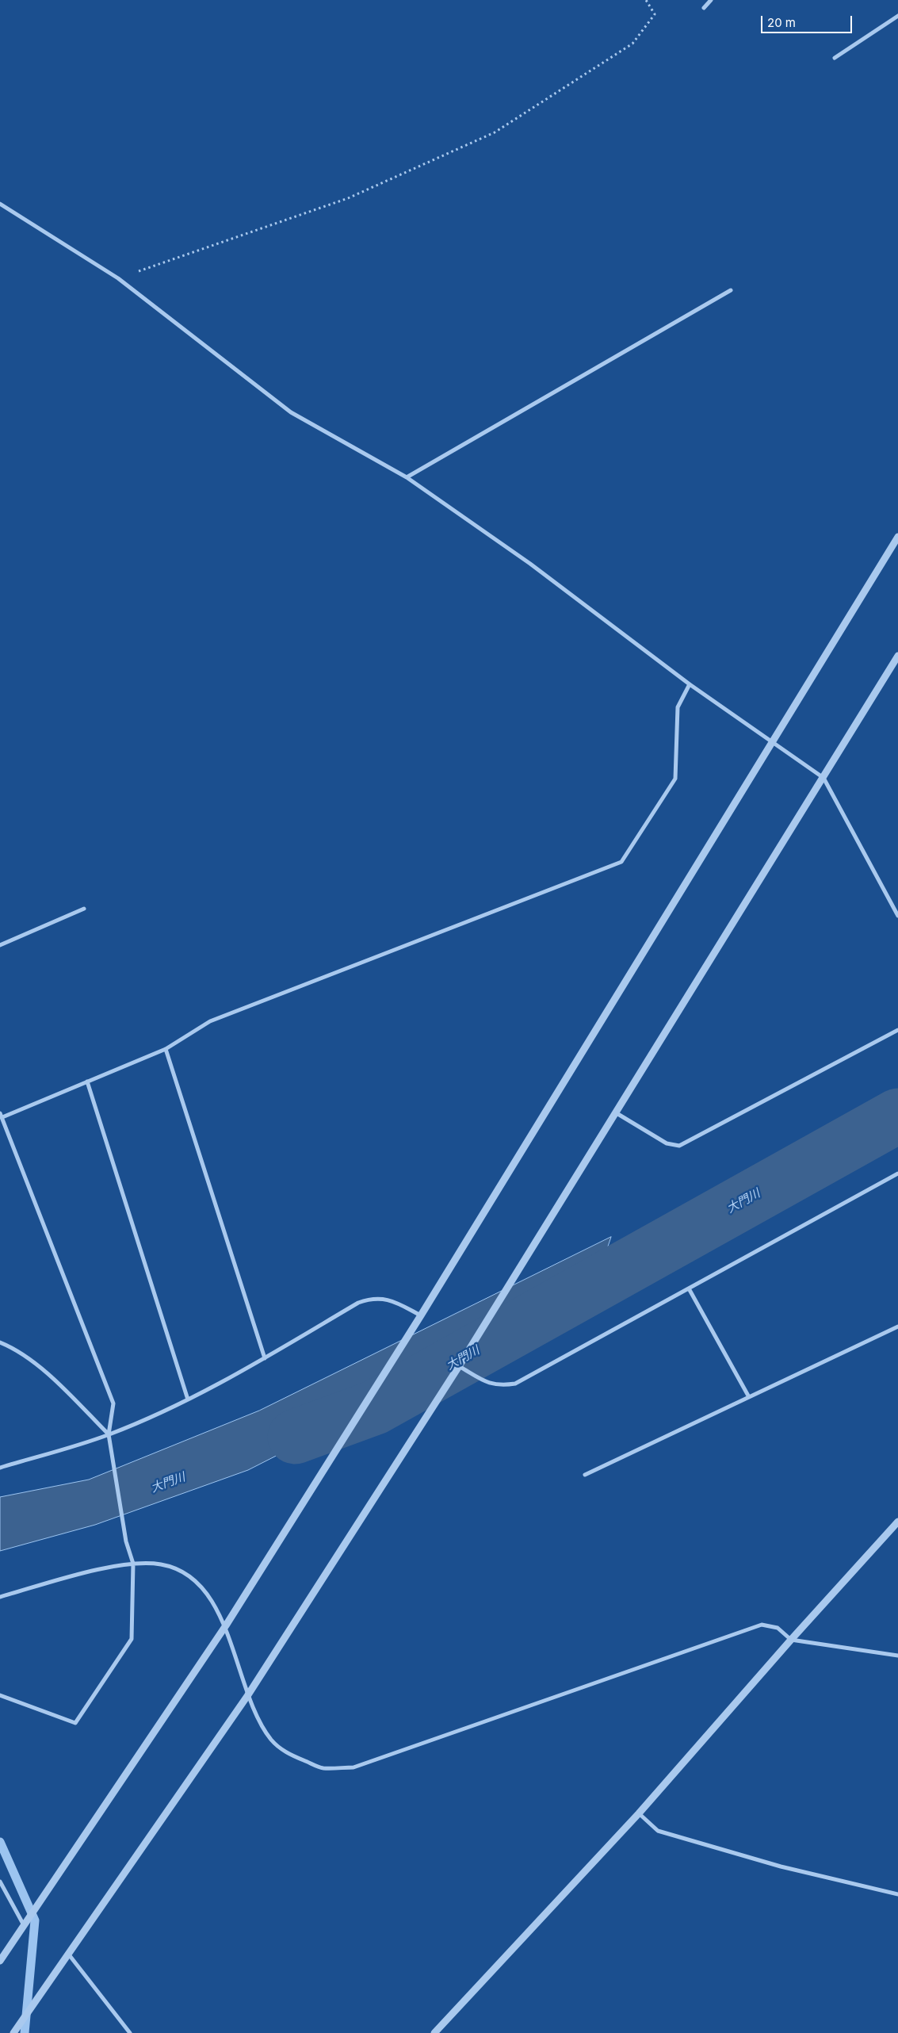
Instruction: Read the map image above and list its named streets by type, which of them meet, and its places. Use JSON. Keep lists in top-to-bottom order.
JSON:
{
  "water": ["大門川"],
  "scale_bar": "20 m"
}
